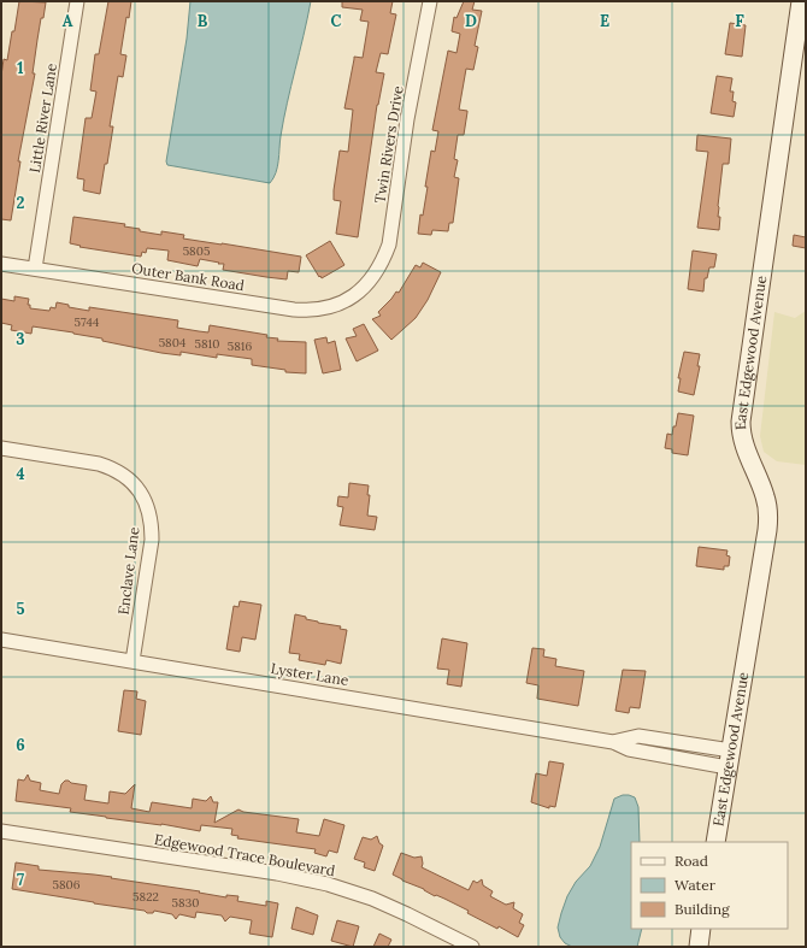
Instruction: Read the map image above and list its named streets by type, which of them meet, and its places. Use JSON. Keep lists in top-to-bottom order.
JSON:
{
  "streets": {
    "main road": ["East Edgewood Avenue"],
    "street": [
      "Little River Lane",
      "Twin Rivers Drive",
      "Outer Bank Road",
      "Enclave Lane",
      "Lyster Lane",
      "Edgewood Trace Boulevard"
    ]
  },
  "crossings": [
    ["Little River Lane", "Outer Bank Road"],
    ["Twin Rivers Drive", "Outer Bank Road"],
    ["East Edgewood Avenue", "Lyster Lane"],
    ["Enclave Lane", "Lyster Lane"]
  ],
  "house_numbers": [
    "5805",
    "5744",
    "5804",
    "5810",
    "5816",
    "5806",
    "5822",
    "5830"
  ],
  "legend": ["Road", "Water", "Building"],
  "grid": {
    "columns": [
      "A",
      "B",
      "C",
      "D",
      "E",
      "F"
    ],
    "rows": [
      "1",
      "2",
      "3",
      "4",
      "5",
      "6",
      "7"
    ]
  }
}
